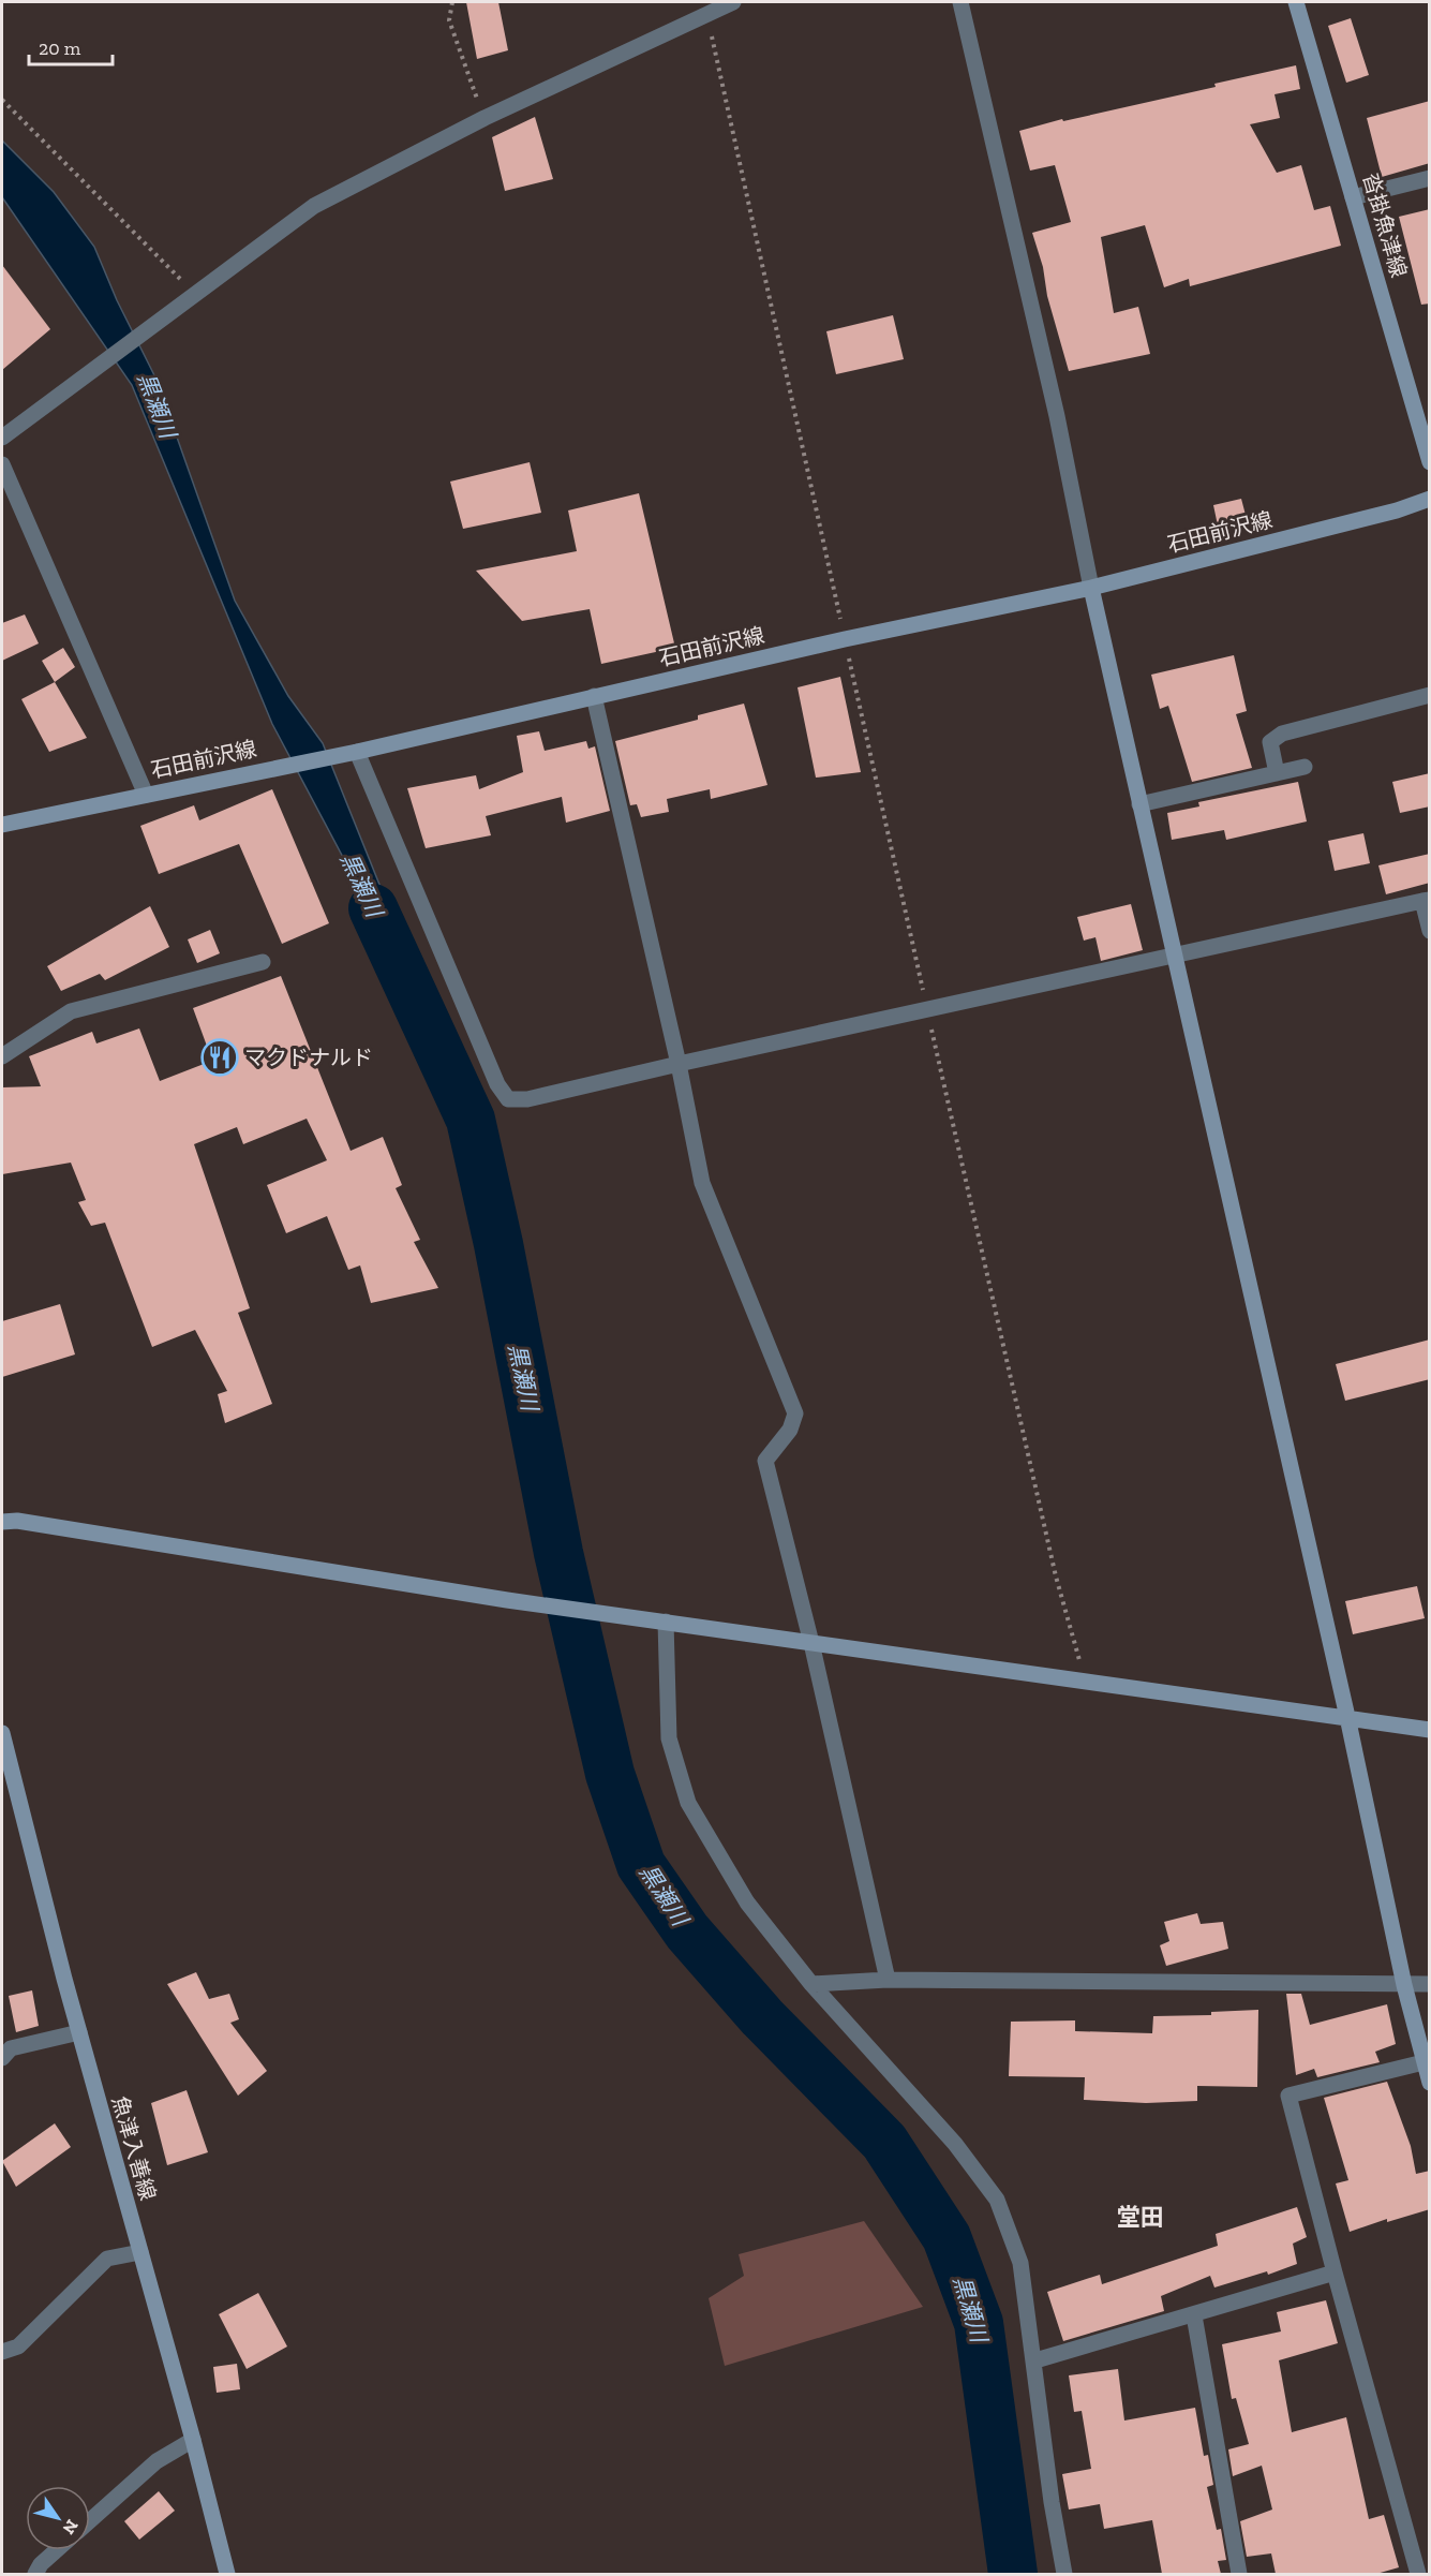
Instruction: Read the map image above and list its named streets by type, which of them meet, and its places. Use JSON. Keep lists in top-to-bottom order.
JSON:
{
  "streets": {
    "street": ["沓掛魚津線", "石田前沢線", "魚津入善線"]
  },
  "districts": ["堂田"],
  "water": ["黒瀬川"],
  "places": {
    "restaurant": ["マクドナルド"]
  },
  "scale_bar": "20 m",
  "north": "bottom right"
}
